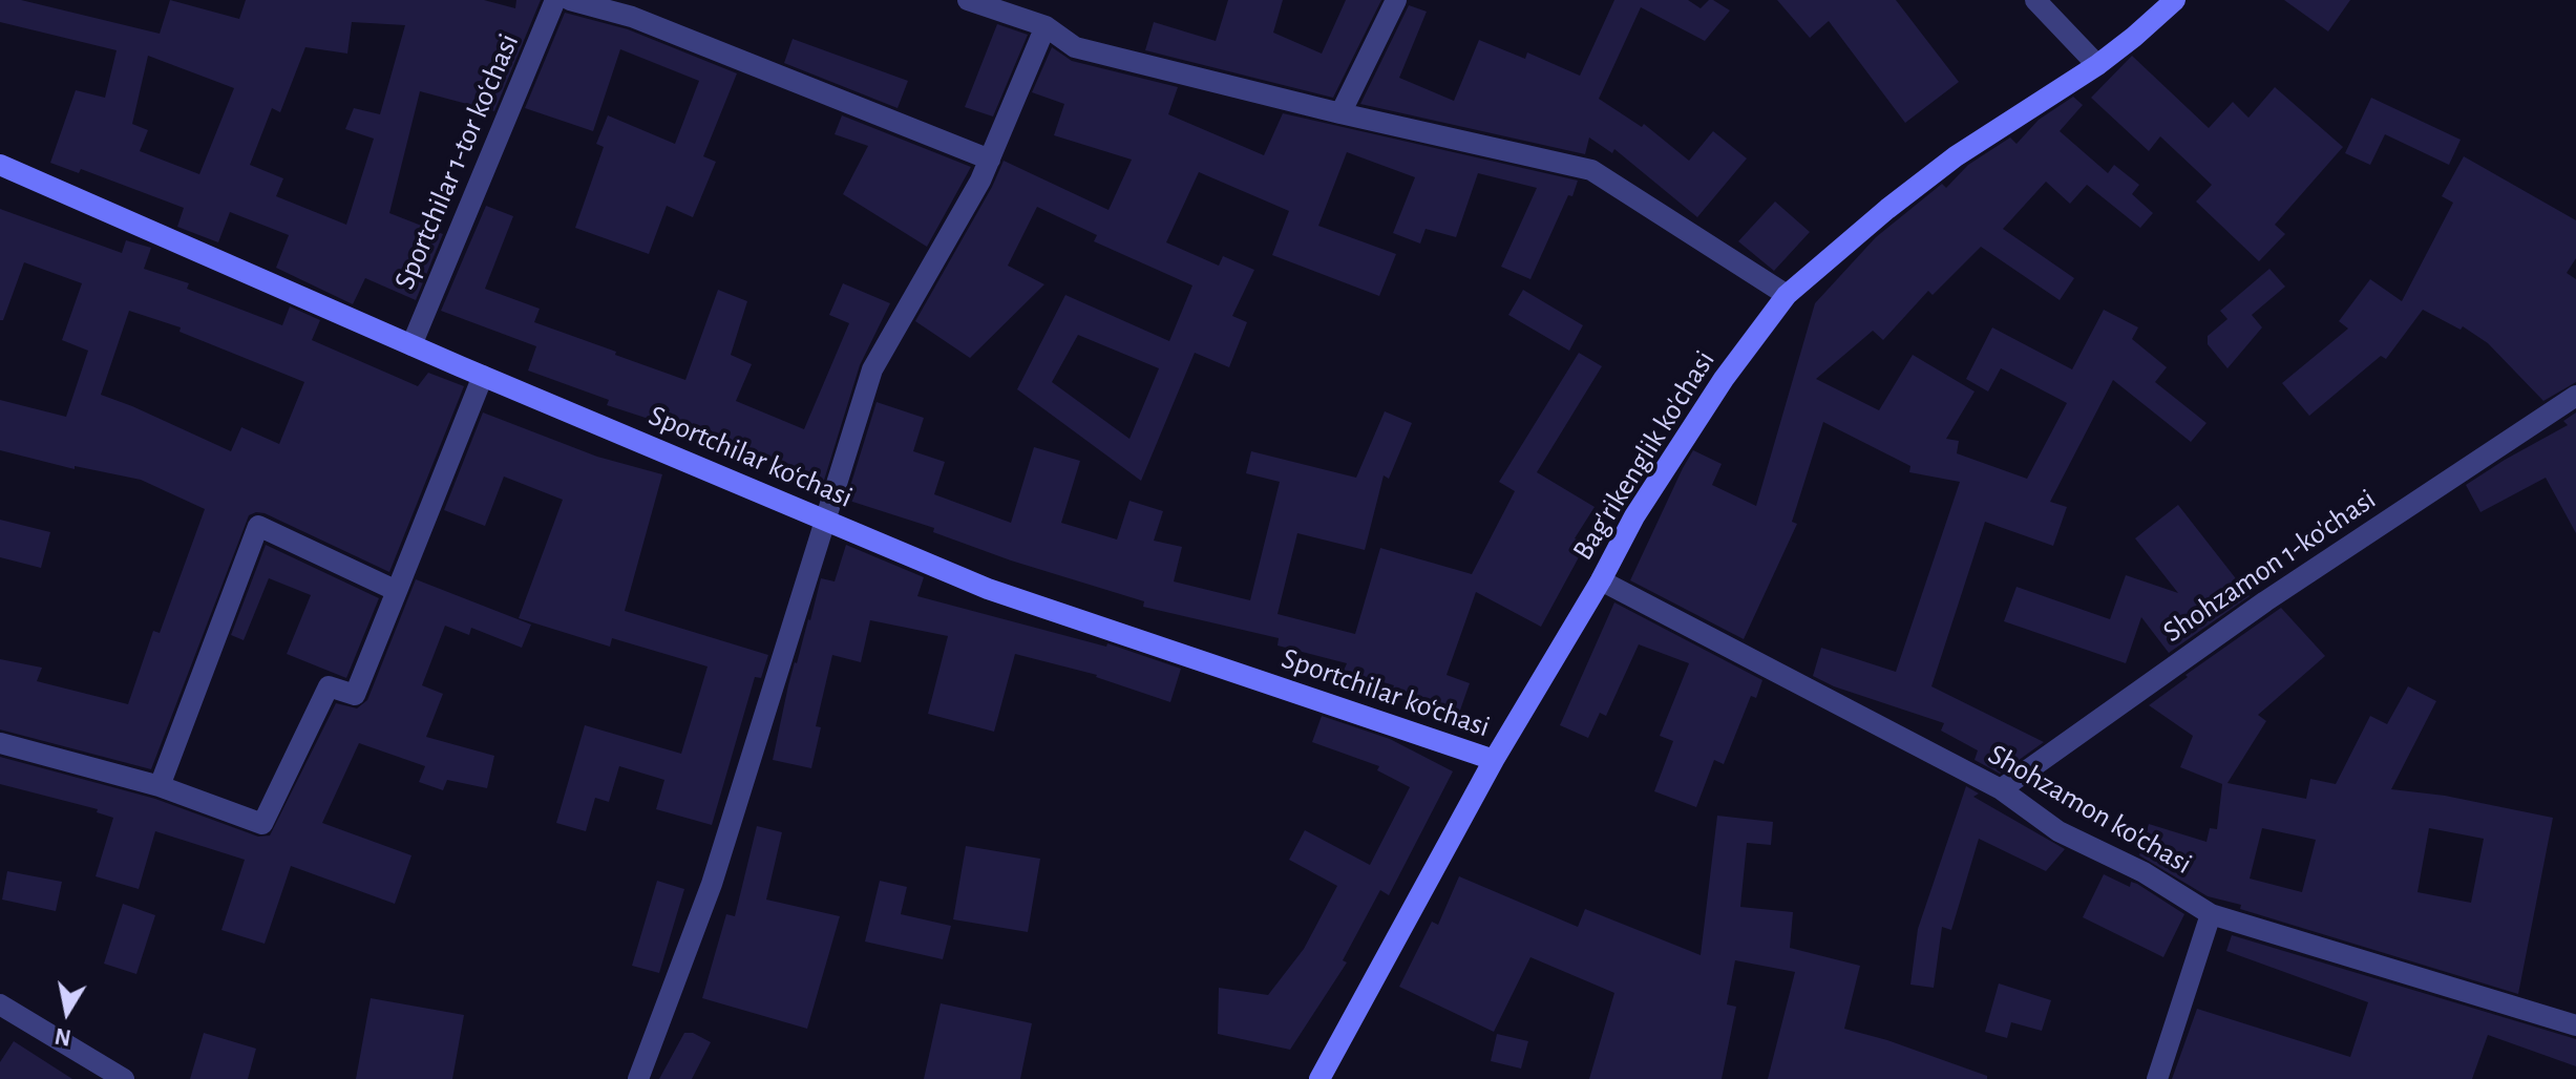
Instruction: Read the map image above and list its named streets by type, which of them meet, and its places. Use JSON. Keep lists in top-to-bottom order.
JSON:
{
  "streets": {
    "street": [
      "Sportchilar 1-tor ko‘chasi",
      "Bag'rikenglik ko'chasi",
      "Sportchilar ko‘chasi",
      "Shohzamon 1-ko'chasi",
      "Shohzamon ko'chasi"
    ]
  },
  "crossings": [
    ["Sportchilar 1-tor ko‘chasi", "Sportchilar ko‘chasi"],
    ["Bag'rikenglik ko'chasi", "Sportchilar ko‘chasi"],
    ["Bag'rikenglik ko'chasi", "Shohzamon ko'chasi"],
    ["Shohzamon 1-ko'chasi", "Shohzamon ko'chasi"]
  ],
  "north": "bottom"
}
